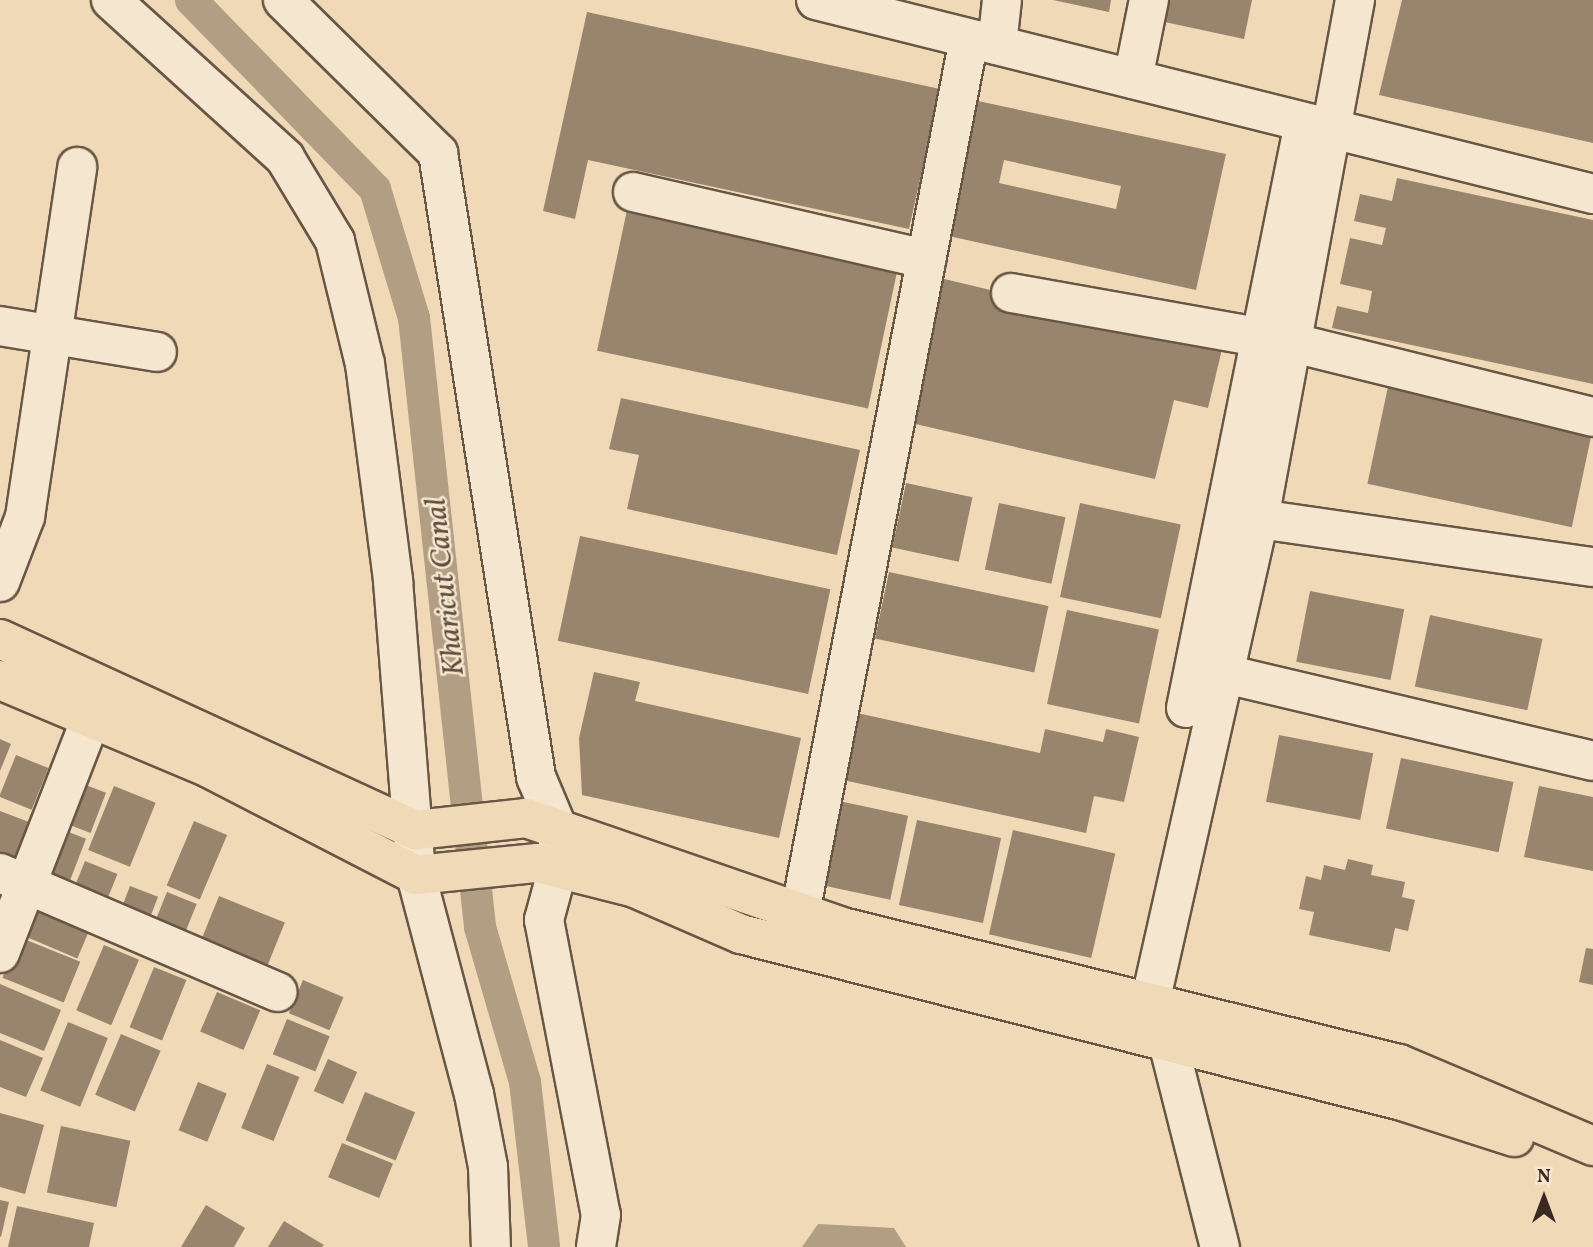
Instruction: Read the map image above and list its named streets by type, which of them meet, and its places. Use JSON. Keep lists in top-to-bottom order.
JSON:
{
  "water": ["Kharicut Canal"],
  "north": "top"
}
